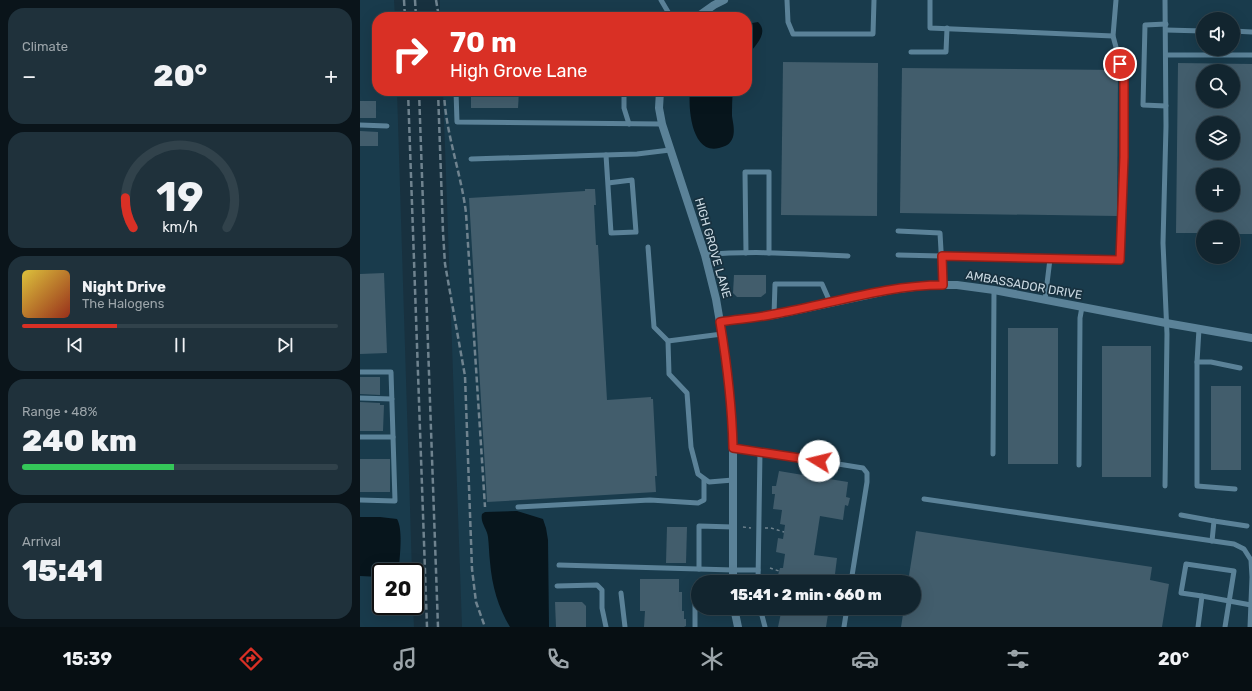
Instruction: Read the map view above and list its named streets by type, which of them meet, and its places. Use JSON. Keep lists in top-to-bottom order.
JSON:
{
  "streets": {
    "street": ["HIGH GROVE LANE", "AMBASSADOR DRIVE"]
  },
  "crossings": [
    ["HIGH GROVE LANE", "AMBASSADOR DRIVE"]
  ],
  "page": {
    "tile": [
      "Climate",
      ["Range · 48%", "240 km"],
      ["Arrival", "15:41"]
    ],
    "map_buttons": ["+", "−"],
    "turn": ["70 m", "High Grove Lane"],
    "heat": ["−", "20°", "+"],
    "song": ["Night Drive", "The Halogens"],
    "limit": "20",
    "trip": "15:41 · 2 min · 660 m",
    "tabs": ["15:39", "20°"],
    "gauge": ["19", "km/h"]
  }
}
